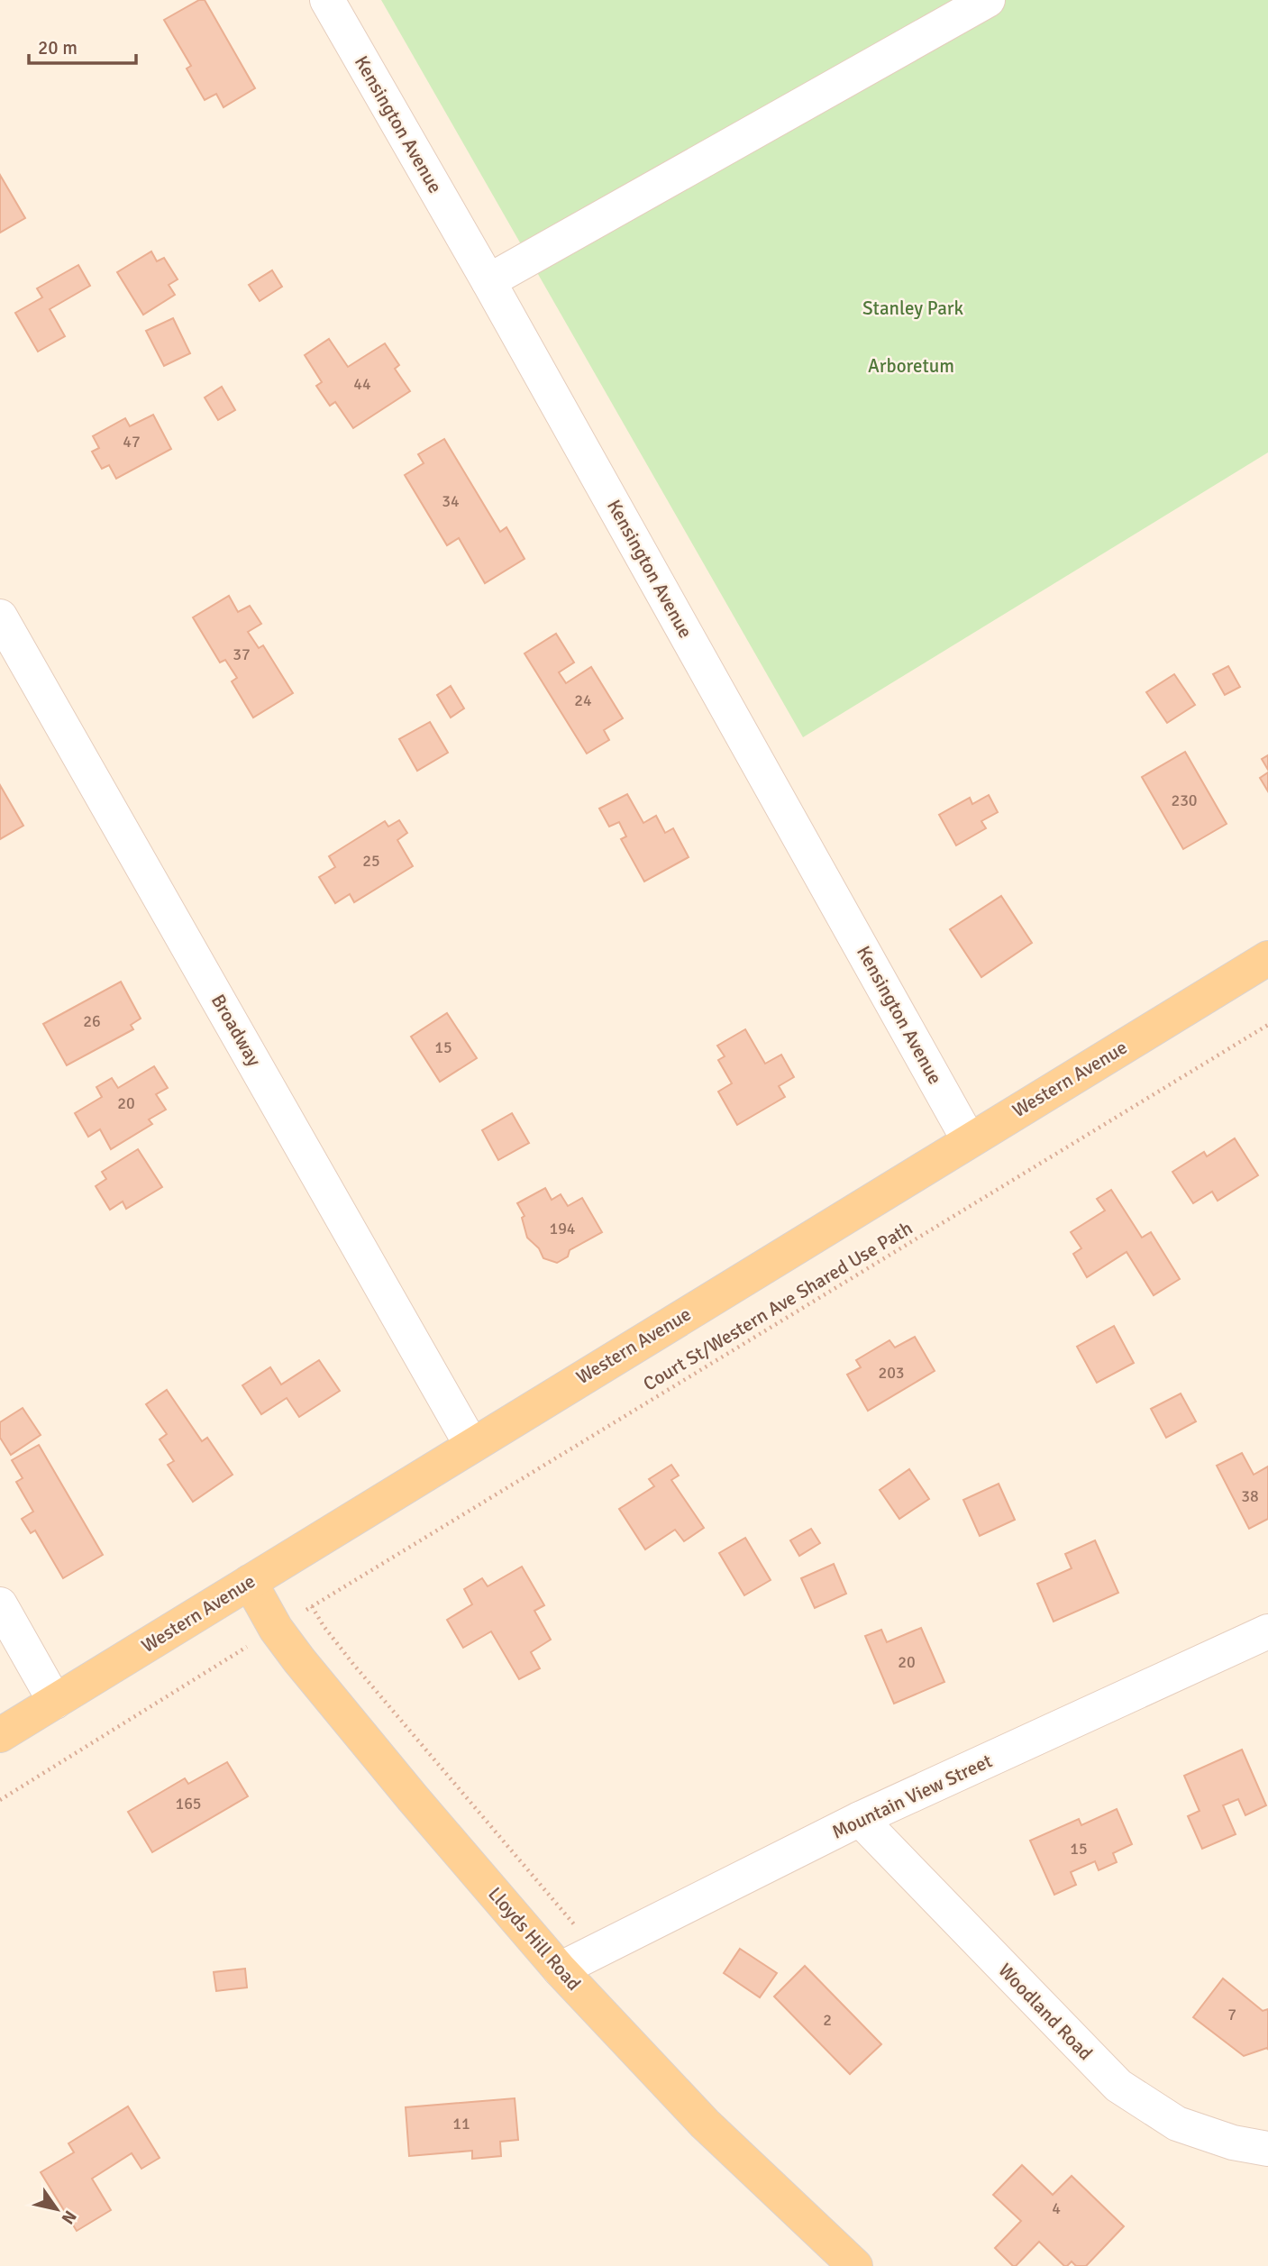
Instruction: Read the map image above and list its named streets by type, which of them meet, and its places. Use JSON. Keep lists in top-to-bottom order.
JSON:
{
  "streets": {
    "main road": ["Western Avenue", "Lloyds Hill Road"],
    "street": [
      "Kensington Avenue",
      "Broadway",
      "Mountain View Street",
      "Woodland Road"
    ],
    "path": ["Court St/Western Ave Shared Use Path"]
  },
  "crossings": [
    ["Kensington Avenue", "Western Avenue"],
    ["Broadway", "Western Avenue"],
    ["Western Avenue", "Lloyds Hill Road"],
    ["Mountain View Street", "Lloyds Hill Road"],
    ["Mountain View Street", "Woodland Road"]
  ],
  "parks": ["Stanley Park", "Arboretum"],
  "house_numbers": [
    "44",
    "47",
    "34",
    "37",
    "24",
    "230",
    "25",
    "26",
    "15",
    "20",
    "194",
    "203",
    "38",
    "20",
    "165",
    "15",
    "7",
    "2",
    "11",
    "4"
  ],
  "scale_bar": "20 m",
  "north": "bottom right"
}
